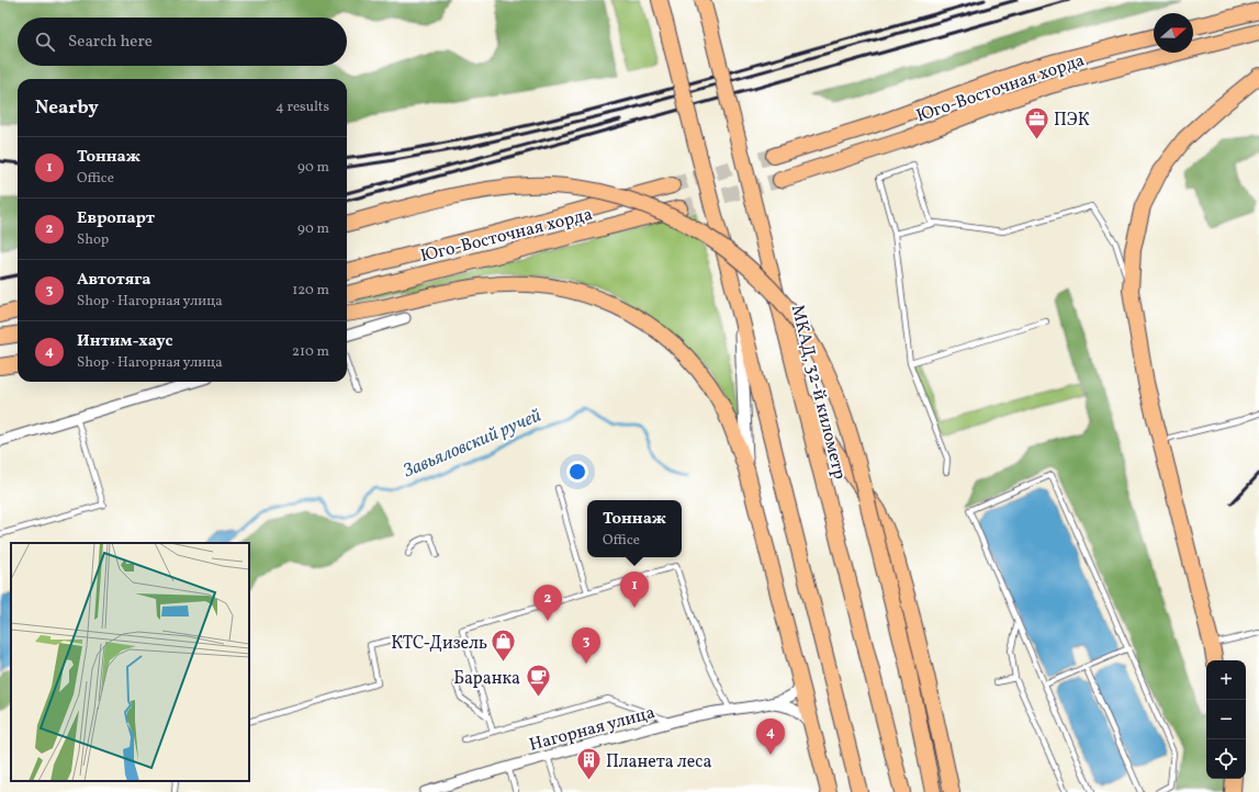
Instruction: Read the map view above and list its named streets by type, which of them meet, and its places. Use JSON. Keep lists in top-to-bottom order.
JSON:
{
  "streets": {
    "main road": ["Юго-Восточная хорда", "МКАД, 32-й километр"],
    "street": ["Нагорная улица"]
  },
  "water": ["Завьяловский ручей"],
  "places": {
    "office": ["ПЭК"],
    "shop": ["КТС-Дизель"],
    "cafe": ["Баранка"],
    "building": ["Планета леса"]
  },
  "north": "right",
  "page": {
    "search": "Search here",
    "heading": ["Nearby", "4 results"],
    "list": [
      {
        "mark": "1",
        "name": "Тоннаж",
        "note": "Office",
        "value": "90 m"
      },
      {
        "mark": "2",
        "name": "Европарт",
        "note": "Shop",
        "value": "90 m"
      },
      {
        "mark": "3",
        "name": "Автотяга",
        "note": "Shop · Нагорная улица",
        "value": "120 m"
      },
      {
        "mark": "4",
        "name": "Интим-хаус",
        "note": "Shop · Нагорная улица",
        "value": "210 m"
      }
    ],
    "popup": ["Тоннаж", "Office"],
    "pins": [
      "1",
      "2",
      "3",
      "4"
    ],
    "map_buttons": ["+", "−"]
  }
}
